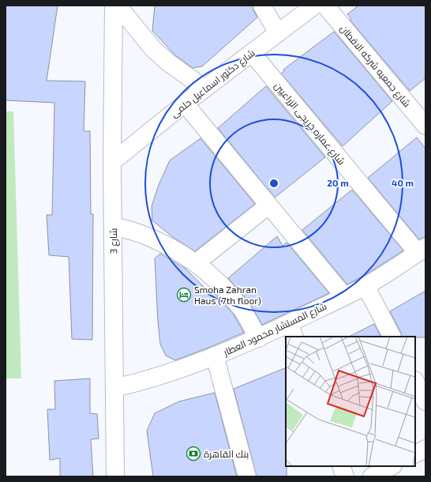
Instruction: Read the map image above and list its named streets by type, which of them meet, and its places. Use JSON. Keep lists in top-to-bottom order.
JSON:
{
  "streets": {
    "street": [
      "شارع جمعيه شركه الاقطان",
      "شارع دكتور اسماعيل حلمى",
      "شارع عماره خريجى الزراعيين",
      "شارع 3",
      "شارع المستشار محمود العطار"
    ]
  },
  "crossings": [
    ["شارع دكتور اسماعيل حلمى", "شارع عماره خريجى الزراعيين"],
    ["شارع دكتور اسماعيل حلمى", "شارع 3"],
    ["شارع عماره خريجى الزراعيين", "شارع المستشار محمود العطار"],
    ["شارع 3", "شارع المستشار محمود العطار"]
  ],
  "places": {
    "hotel": ["Smoha Zahran Haus (7th floor)"],
    "bank": ["بنك القاهرة"]
  },
  "rings": ["20 m", "40 m"]
}
